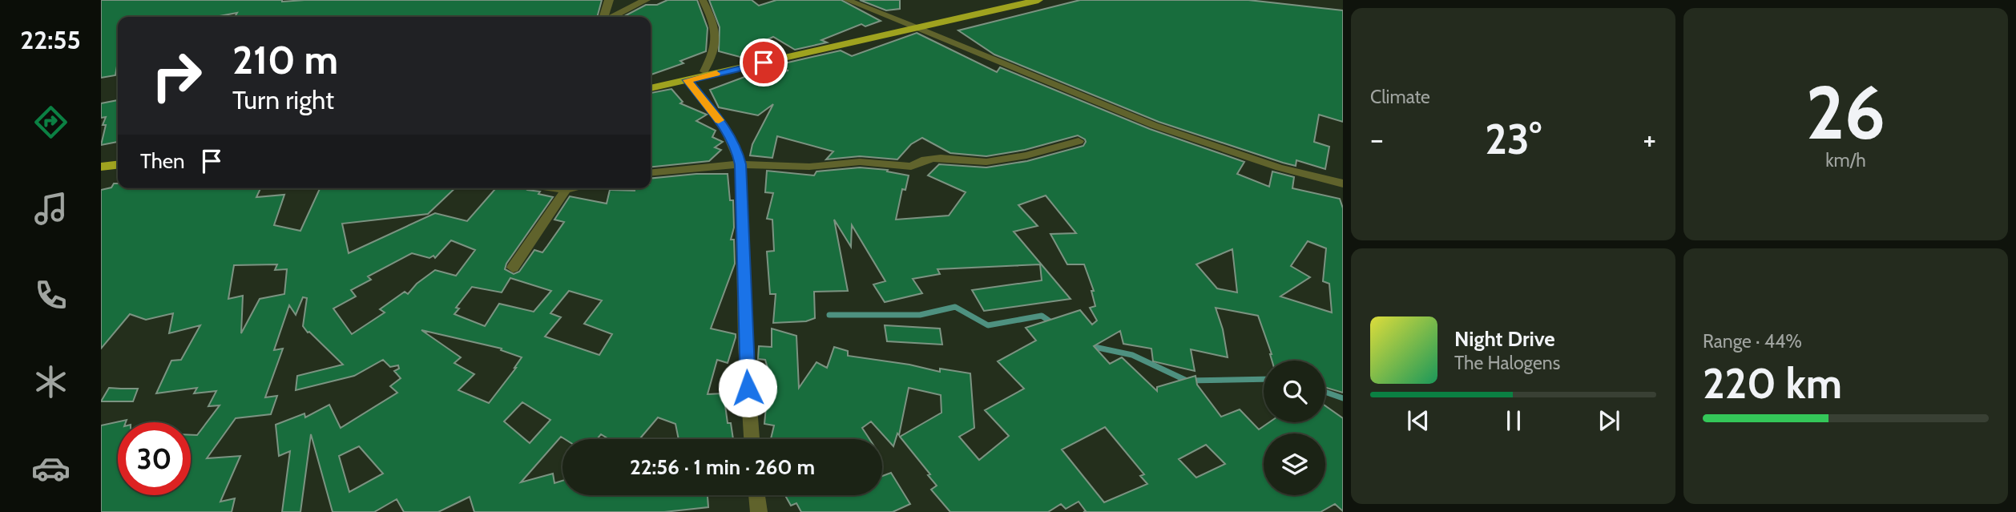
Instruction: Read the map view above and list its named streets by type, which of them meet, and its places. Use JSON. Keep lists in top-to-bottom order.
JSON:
{
  "page": {
    "tabs": "22:55",
    "tile": [
      "Climate",
      ["26", "km/h"],
      ["Range · 44%", "220 km"]
    ],
    "turn": ["210 m", "Turn right"],
    "heat": ["−", "23°", "+"],
    "then": "Then",
    "song": ["Night Drive", "The Halogens"],
    "limit": "30",
    "trip": "22:56 · 1 min · 260 m"
  }
}
